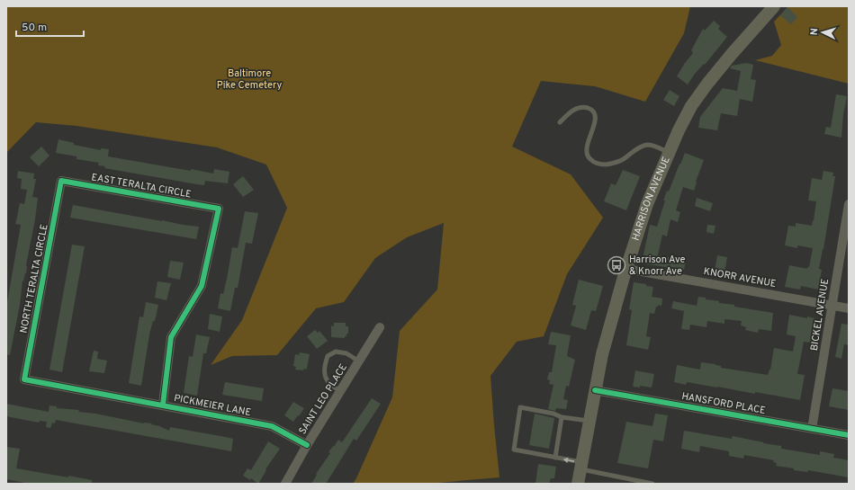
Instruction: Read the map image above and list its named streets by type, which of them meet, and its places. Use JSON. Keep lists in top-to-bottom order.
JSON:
{
  "streets": {
    "main road": ["HARRISON AVENUE"],
    "street": [
      "EAST TERALTA CIRCLE",
      "KNORR AVENUE",
      "NORTH TERALTA CIRCLE",
      "BICKEL AVENUE",
      "SAINT LEO PLACE",
      "HANSFORD PLACE",
      "PICKMEIER LANE"
    ]
  },
  "crossings": [
    ["EAST TERALTA CIRCLE", "NORTH TERALTA CIRCLE"],
    ["EAST TERALTA CIRCLE", "PICKMEIER LANE"],
    ["HARRISON AVENUE", "KNORR AVENUE"],
    ["HARRISON AVENUE", "HANSFORD PLACE"],
    ["KNORR AVENUE", "BICKEL AVENUE"],
    ["NORTH TERALTA CIRCLE", "PICKMEIER LANE"],
    ["BICKEL AVENUE", "HANSFORD PLACE"],
    ["SAINT LEO PLACE", "PICKMEIER LANE"]
  ],
  "parks": ["Baltimore Pike Cemetery"],
  "places": {
    "bus stop": ["Harrison Ave & Knorr Ave"]
  },
  "scale_bar": "50 m",
  "north": "left"
}
